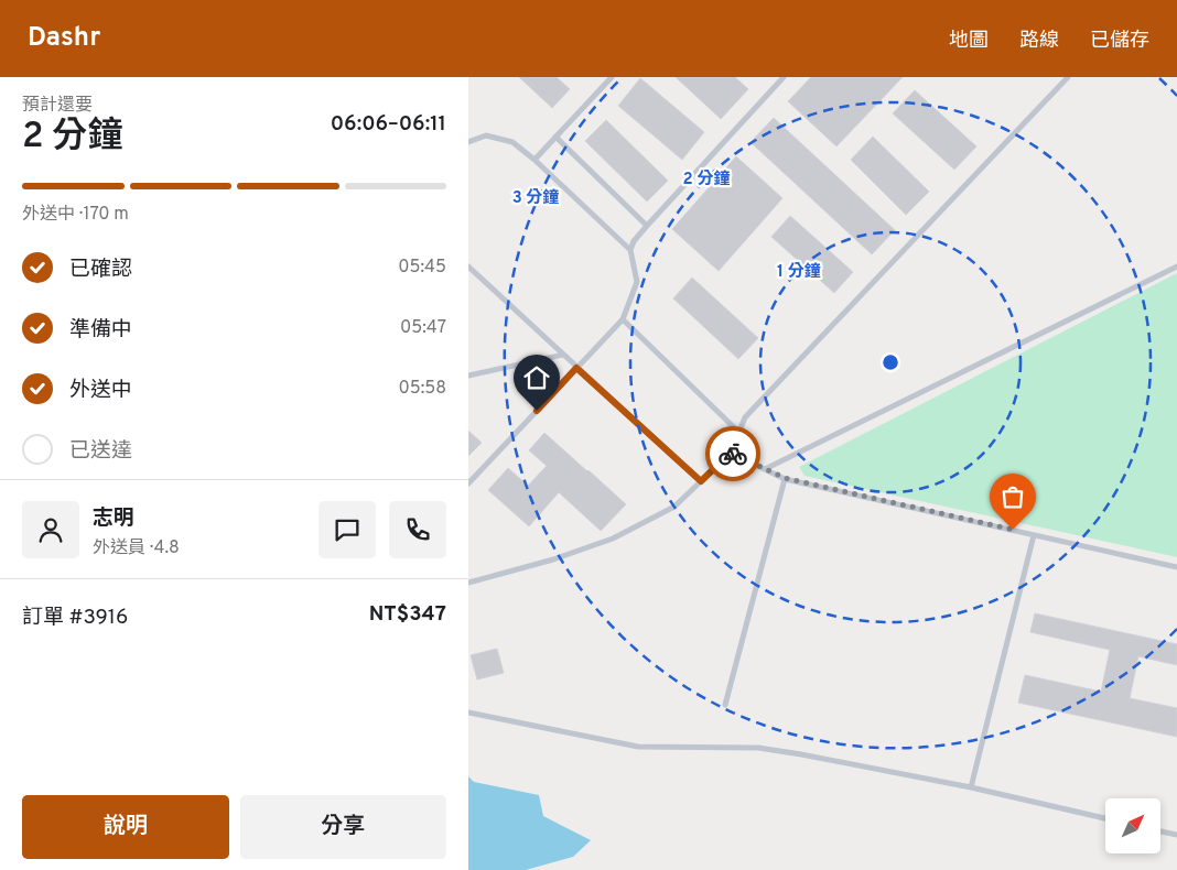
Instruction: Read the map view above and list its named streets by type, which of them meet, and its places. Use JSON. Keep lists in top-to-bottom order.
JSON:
{
  "north": "top right",
  "page": {
    "header": "Dashr",
    "nav": ["地圖", "路線", "已儲存"],
    "heading": ["2 分鐘", "預計還要", "06:06–06:11"],
    "panel": [
      "志明",
      "外送員 · 4.8",
      "訂單 #3916",
      "NT$347"
    ],
    "bar": "外送中 · 170 m",
    "list": [
      ["已確認", "05:45"],
      ["準備中", "05:47"],
      ["外送中", "05:58"],
      "已送達"
    ],
    "buttons": ["說明", "分享"]
  },
  "rings": ["2 分鐘", "3 分鐘", "1 分鐘"]
}
